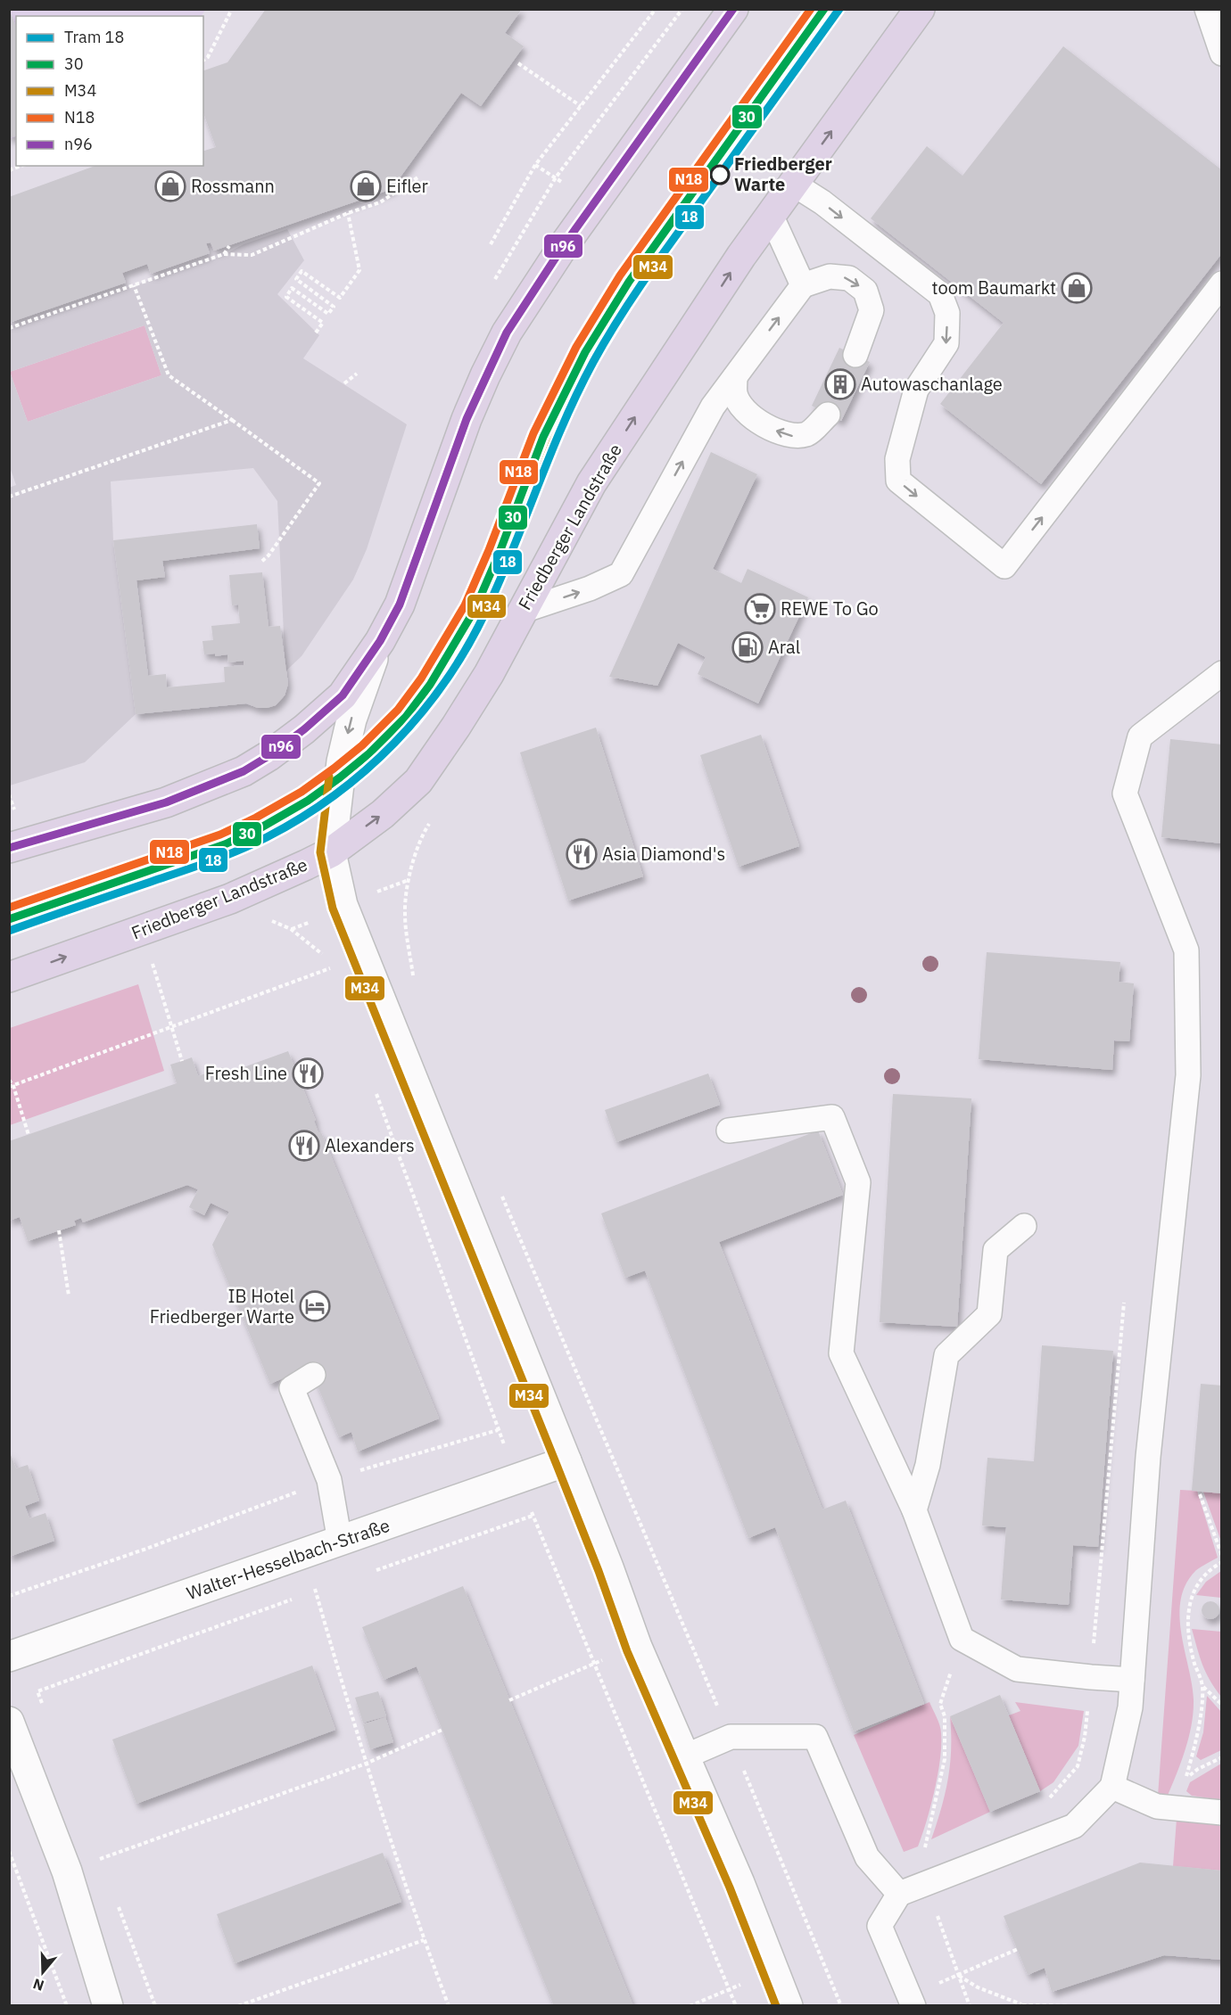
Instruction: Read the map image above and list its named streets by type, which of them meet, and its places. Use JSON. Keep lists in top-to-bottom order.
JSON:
{
  "streets": {
    "main road": ["Friedberger Landstraße"],
    "street": ["Walter-Hesselbach-Straße"]
  },
  "places": {
    "other": ["Friedberger Warte"],
    "shop": ["Rossmann", "Eifler", "toom Baumarkt"],
    "building": ["Autowaschanlage"],
    "supermarket": ["REWE To Go"],
    "fuel station": ["Aral"],
    "restaurant": ["Asia Diamond's", "Fresh Line", "Alexanders"],
    "hotel": ["IB Hotel Friedberger Warte"]
  },
  "lines": [
    "tram line 18",
    "transit line 30",
    "transit line N18",
    "transit line n96",
    "transit line M34"
  ],
  "legend": [
    "Tram 18",
    "30",
    "M34",
    "N18",
    "n96"
  ],
  "north": "bottom"
}
